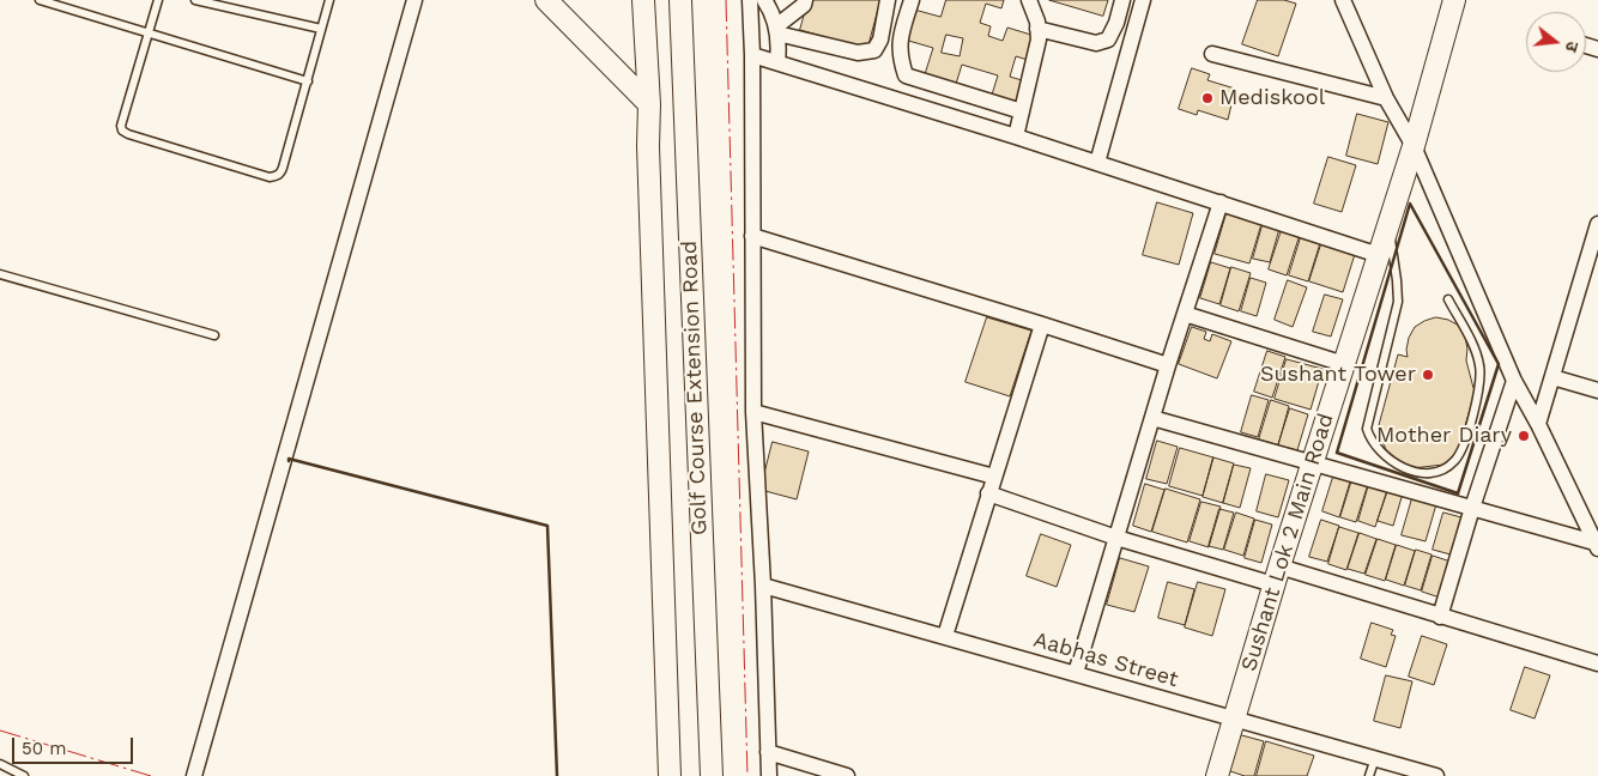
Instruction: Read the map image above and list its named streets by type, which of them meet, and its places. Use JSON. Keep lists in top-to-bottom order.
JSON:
{
  "streets": {
    "main road": ["Golf Course Extension Road", "Sushant Lok 2 Main Road"],
    "street": ["Aabhas Street"]
  },
  "crossings": [
    ["Sushant Lok 2 Main Road", "Aabhas Street"]
  ],
  "places": ["Mediskool", "Sushant Tower", "Mother Diary"],
  "scale_bar": "50 m",
  "north": "right"
}
